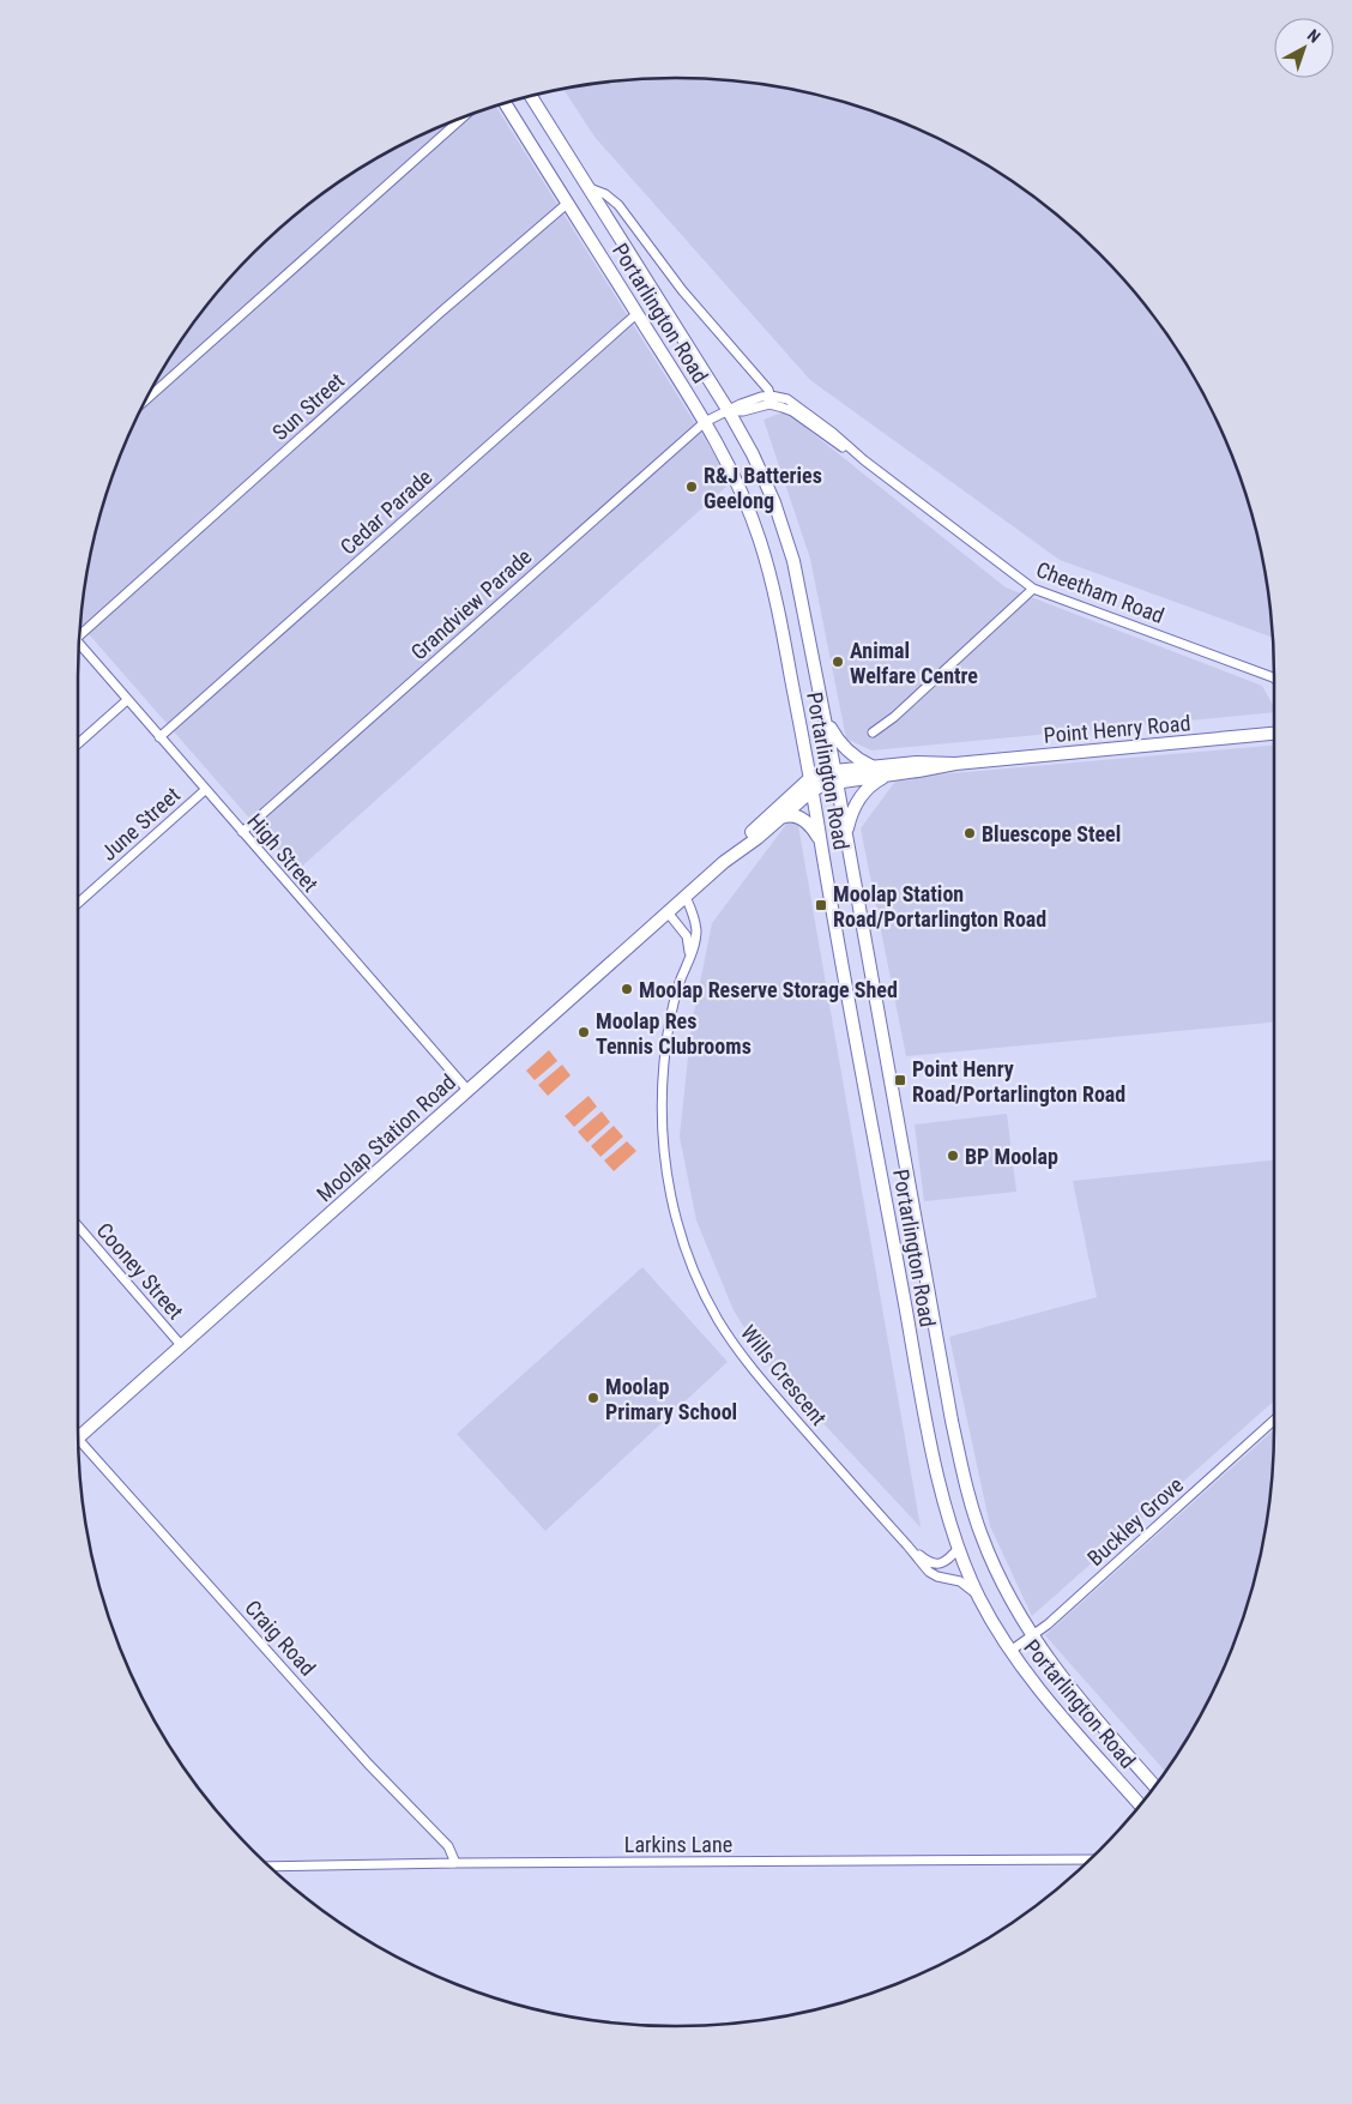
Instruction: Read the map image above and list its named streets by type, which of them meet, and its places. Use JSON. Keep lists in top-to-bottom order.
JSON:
{
  "streets": {
    "main road": ["Portarlington Road", "Point Henry Road", "Moolap Station Road"],
    "street": [
      "Sun Street",
      "Cedar Parade",
      "Cheetham Road",
      "Grandview Parade",
      "June Street",
      "High Street",
      "Cooney Street",
      "Wills Crescent",
      "Buckley Grove",
      "Craig Road",
      "Larkins Lane"
    ]
  },
  "crossings": [
    ["Portarlington Road", "Sun Street"],
    ["Portarlington Road", "Cedar Parade"],
    ["Portarlington Road", "Grandview Parade"],
    ["Portarlington Road", "Point Henry Road"],
    ["Portarlington Road", "Moolap Station Road"],
    ["Portarlington Road", "Wills Crescent"],
    ["Portarlington Road", "Buckley Grove"],
    ["Cedar Parade", "High Street"],
    ["Grandview Parade", "High Street"],
    ["Point Henry Road", "Moolap Station Road"],
    ["June Street", "High Street"],
    ["High Street", "Moolap Station Road"],
    ["Moolap Station Road", "Cooney Street"],
    ["Moolap Station Road", "Wills Crescent"],
    ["Craig Road", "Larkins Lane"]
  ],
  "places": {
    "other": [
      "R&J Batteries Geelong",
      "Animal Welfare Centre",
      "Bluescope Steel",
      "Moolap Reserve Storage Shed",
      "Moolap Res Tennis Clubrooms",
      "BP Moolap",
      "Moolap Primary School"
    ],
    "transit": ["Moolap Station Road/Portarlington Road", "Point Henry Road/Portarlington Road"]
  },
  "north": "top right"
}
